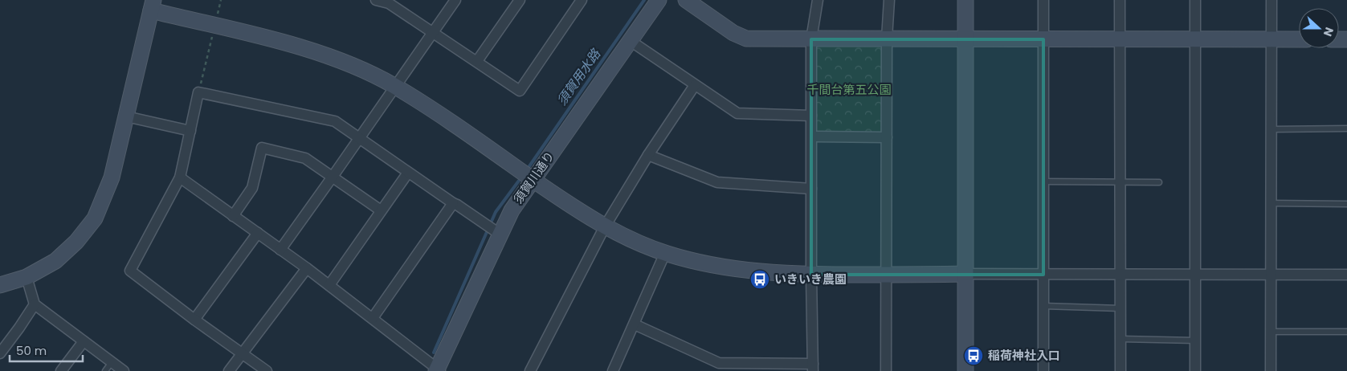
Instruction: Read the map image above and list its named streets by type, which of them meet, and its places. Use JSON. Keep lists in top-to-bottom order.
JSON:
{
  "streets": {
    "street": ["須賀川通り"]
  },
  "water": ["須賀用水路"],
  "parks": ["千間台第五公園"],
  "places": {
    "bus stop": ["いきいき農園", "稲荷神社入口"]
  },
  "scale_bar": "50 m",
  "north": "right"
}
